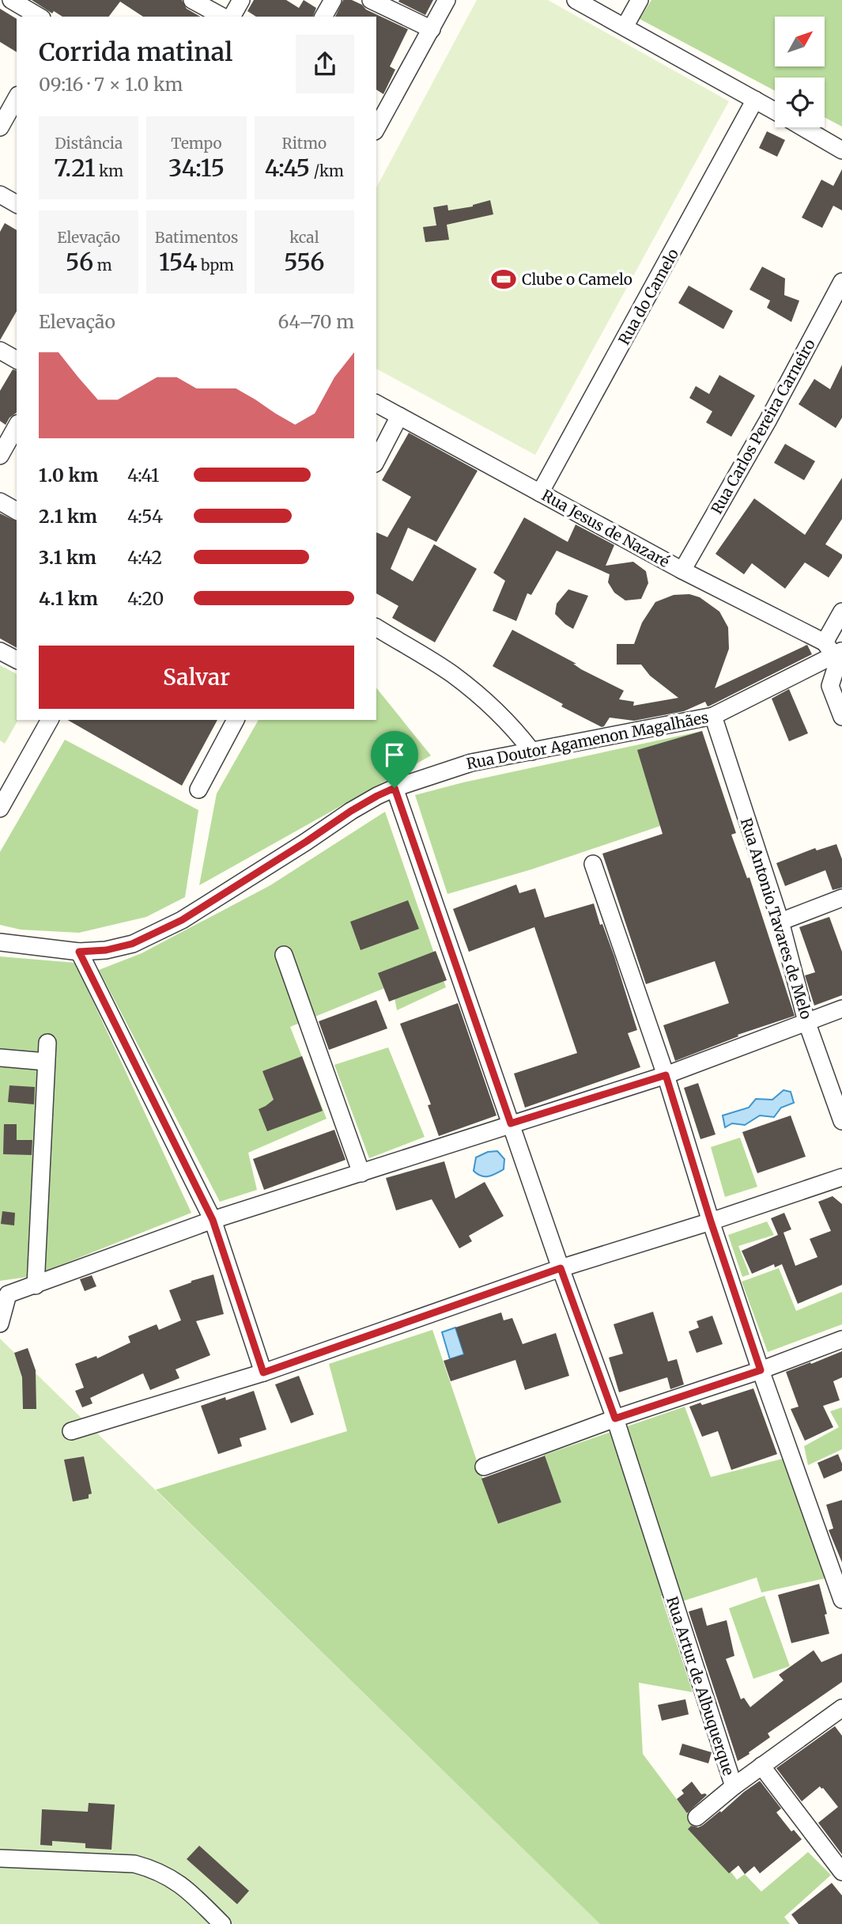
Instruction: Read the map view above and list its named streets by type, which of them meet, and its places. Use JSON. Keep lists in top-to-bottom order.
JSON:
{
  "streets": {
    "street": [
      "Rua do Camelo",
      "Rua Carlos Pereira Carneiro",
      "Rua Jesus de Nazaré",
      "Rua Doutor Agamenon Magalhães",
      "Rua Antonio Tavares de Melo",
      "Rua Artur de Albuquerque"
    ]
  },
  "crossings": [
    ["Rua do Camelo", "Rua Jesus de Nazaré"],
    ["Rua Carlos Pereira Carneiro", "Rua Jesus de Nazaré"],
    ["Rua Jesus de Nazaré", "Rua Doutor Agamenon Magalhães"],
    ["Rua Doutor Agamenon Magalhães", "Rua Antonio Tavares de Melo"],
    ["Rua Doutor Agamenon Magalhães", "Rua Artur de Albuquerque"]
  ],
  "places": {
    "sports": ["Clube o Camelo"]
  },
  "north": "top right",
  "page": {
    "heading": ["Corrida matinal", "09:16 · 7 × 1.0 km"],
    "stats": [
      ["Distância", "7.21 km"],
      ["Tempo", "34:15"],
      ["Ritmo", "4:45 /km"],
      ["Elevação", "56 m"],
      ["Batimentos", "154 bpm"],
      ["kcal", "556"]
    ],
    "chart": ["Elevação", "64–70 m"],
    "list": [
      {
        "name": "1.0 km",
        "note": "4:41"
      },
      {
        "name": "2.1 km",
        "note": "4:54"
      },
      {
        "name": "3.1 km",
        "note": "4:42"
      },
      {
        "name": "4.1 km",
        "note": "4:20"
      }
    ],
    "buttons": "Salvar"
  }
}
